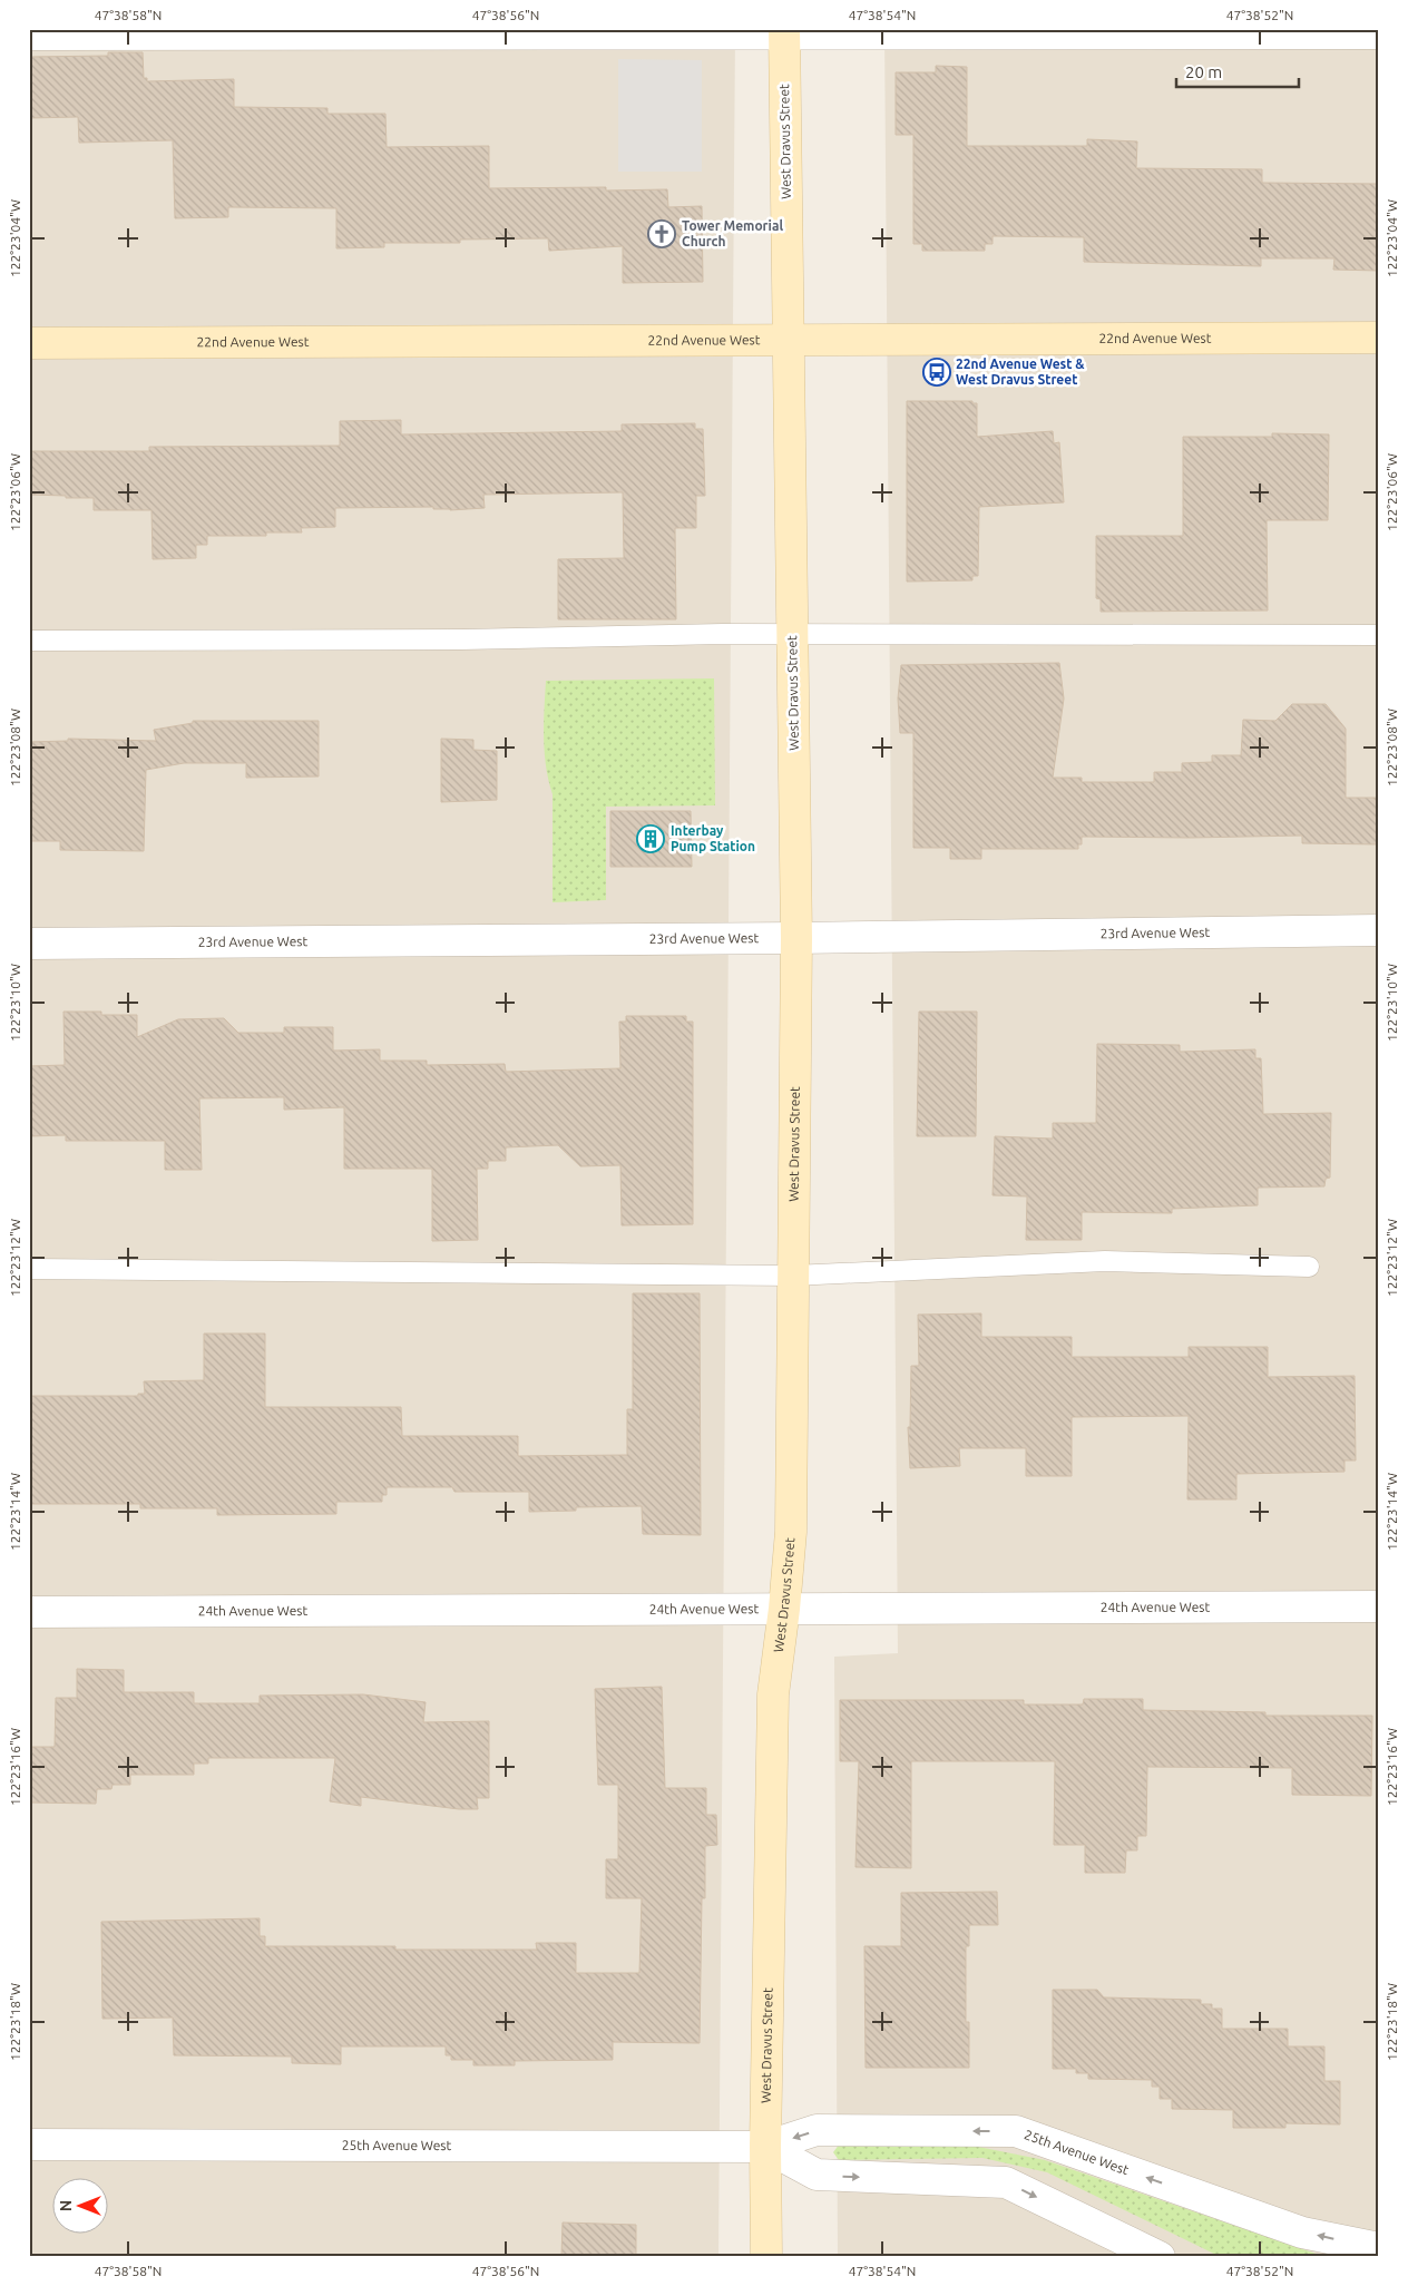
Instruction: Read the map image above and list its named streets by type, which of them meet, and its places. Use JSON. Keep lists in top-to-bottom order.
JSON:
{
  "streets": {
    "street": [
      "West Dravus Street",
      "22nd Avenue West",
      "23rd Avenue West",
      "24th Avenue West",
      "25th Avenue West"
    ]
  },
  "crossings": [
    ["West Dravus Street", "22nd Avenue West"],
    ["West Dravus Street", "23rd Avenue West"],
    ["West Dravus Street", "24th Avenue West"],
    ["West Dravus Street", "25th Avenue West"]
  ],
  "places": {
    "church": ["Tower Memorial Church"],
    "bus stop": ["22nd Avenue West & West Dravus Street"],
    "building": ["Interbay Pump Station"]
  },
  "scale_bar": "20 m",
  "north": "left",
  "coordinates": [
    "47°38'58\"N",
    "47°38'56\"N",
    "47°38'54\"N",
    "47°38'52\"N",
    "122°23'04\"W",
    "122°23'06\"W",
    "122°23'08\"W",
    "122°23'10\"W",
    "122°23'12\"W",
    "122°23'14\"W",
    "122°23'16\"W",
    "122°23'18\"W"
  ]
}
